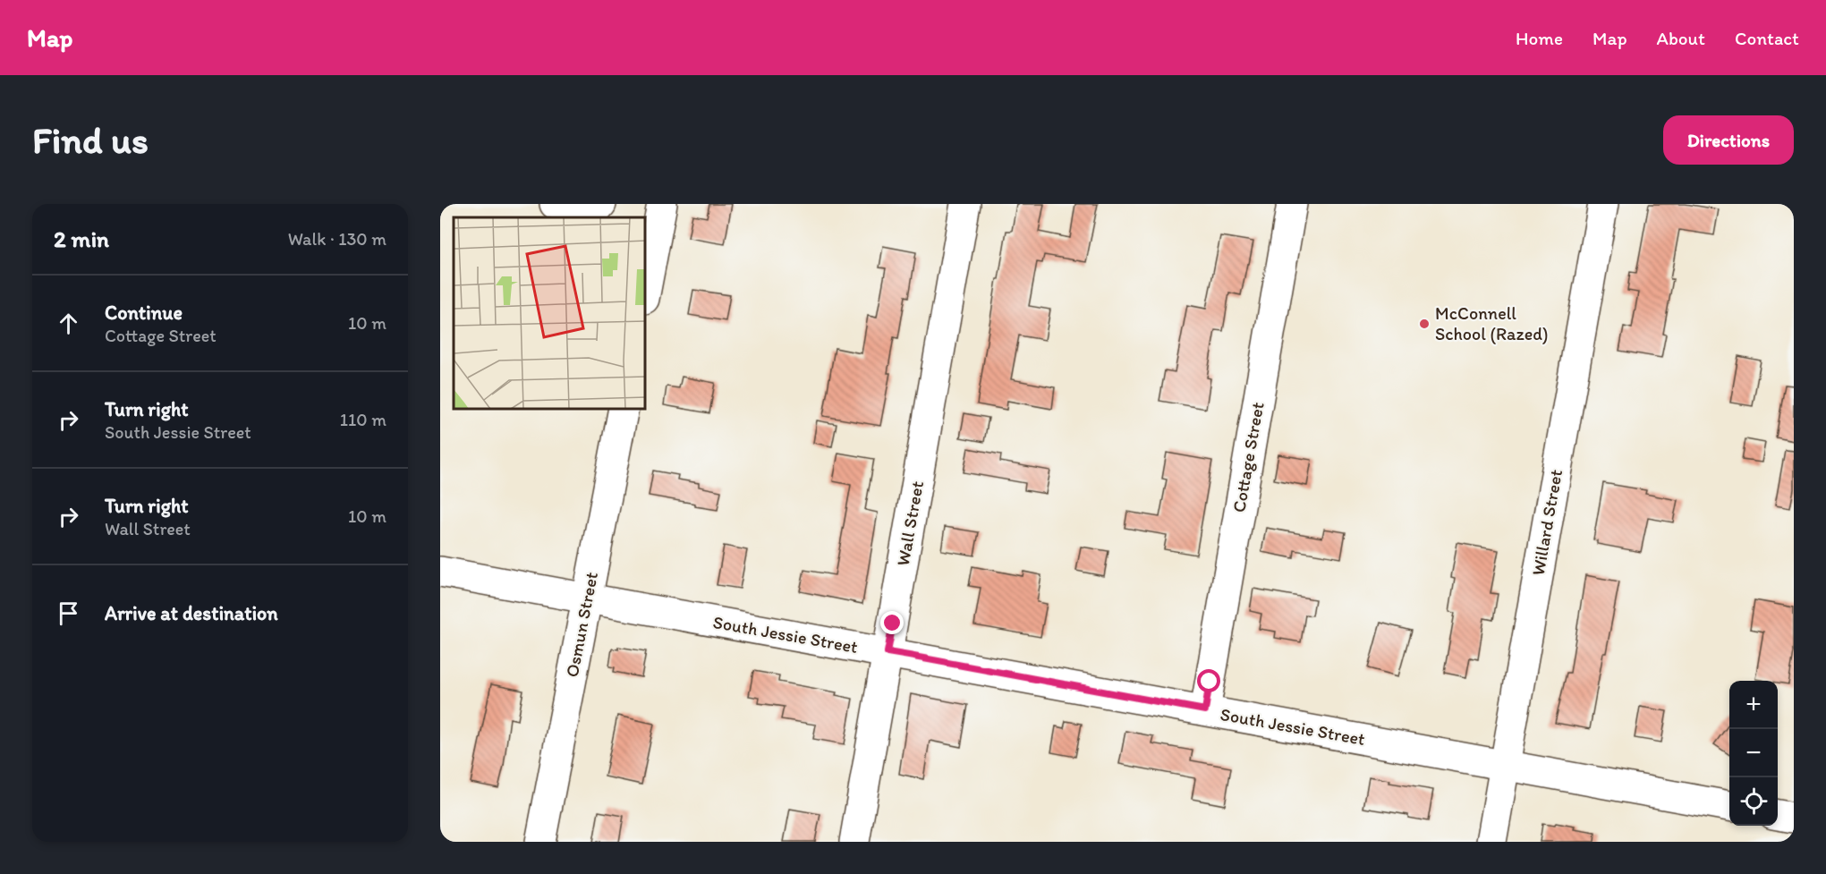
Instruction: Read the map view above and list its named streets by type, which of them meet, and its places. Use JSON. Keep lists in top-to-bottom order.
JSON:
{
  "streets": {
    "street": [
      "Cottage Street",
      "Willard Street",
      "Wall Street",
      "Osmun Street",
      "South Jessie Street"
    ]
  },
  "crossings": [
    ["Cottage Street", "South Jessie Street"],
    ["Willard Street", "South Jessie Street"],
    ["Wall Street", "South Jessie Street"],
    ["Osmun Street", "South Jessie Street"]
  ],
  "places": ["McConnell School (Razed)"],
  "page": {
    "header": "Map",
    "nav": [
      "Home",
      "Map",
      "About",
      "Contact"
    ],
    "buttons": "Directions",
    "title": "Find us",
    "heading": ["2 min", "Walk · 130 m"],
    "list": [
      ["Continue", "Cottage Street", "10 m"],
      ["Turn right", "South Jessie Street", "110 m"],
      ["Turn right", "Wall Street", "10 m"],
      "Arrive at destination"
    ],
    "map_buttons": ["+", "−"]
  }
}
